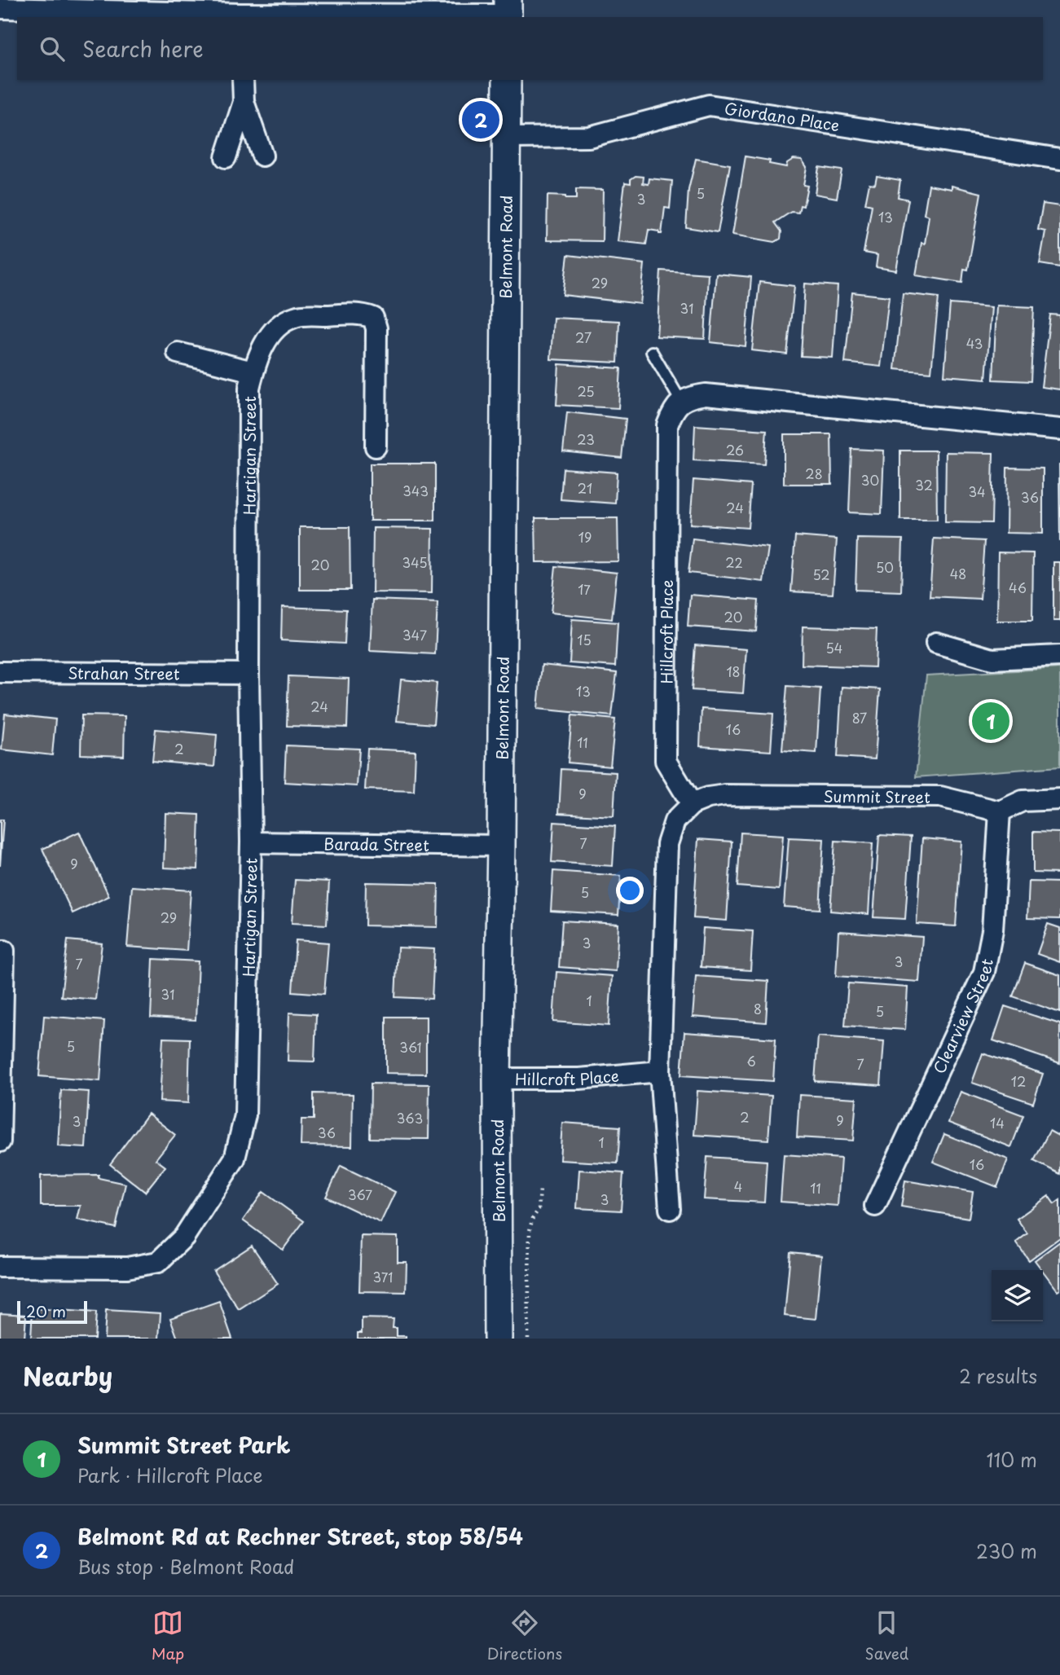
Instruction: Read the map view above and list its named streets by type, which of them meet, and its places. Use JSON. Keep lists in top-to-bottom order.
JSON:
{
  "streets": {
    "main road": ["Belmont Road"],
    "street": [
      "Giordano Place",
      "Hartigan Street",
      "Hillcroft Place",
      "Strahan Street",
      "Summit Street",
      "Barada Street",
      "Clearview Street"
    ]
  },
  "crossings": [
    ["Giordano Place", "Belmont Road"],
    ["Belmont Road", "Hillcroft Place"],
    ["Belmont Road", "Barada Street"],
    ["Hartigan Street", "Strahan Street"],
    ["Hartigan Street", "Barada Street"],
    ["Hillcroft Place", "Summit Street"],
    ["Summit Street", "Clearview Street"]
  ],
  "house_numbers": [
    "5",
    "3",
    "13",
    "29",
    "31",
    "27",
    "43",
    "25",
    "23",
    "26",
    "28",
    "30",
    "32",
    "21",
    "343",
    "34",
    "36",
    "24",
    "19",
    "345",
    "22",
    "20",
    "50",
    "48",
    "52",
    "46",
    "17",
    "20",
    "347",
    "15",
    "54",
    "18",
    "13",
    "24",
    "87",
    "16",
    "11",
    "2",
    "9",
    "7",
    "9",
    "5",
    "29",
    "3",
    "3",
    "7",
    "31",
    "1",
    "8",
    "5",
    "5",
    "361",
    "6",
    "7",
    "12",
    "2",
    "363",
    "9",
    "3",
    "14",
    "36",
    "1",
    "16",
    "4",
    "11",
    "367",
    "3",
    "371"
  ],
  "scale_bar": "20 m",
  "page": {
    "search": "Search here",
    "pins": ["2", "1"],
    "scale": "20 m",
    "heading": ["Nearby", "2 results"],
    "list": [
      {
        "mark": "1",
        "name": "Summit Street Park",
        "note": "Park · Hillcroft Place",
        "value": "110 m"
      },
      {
        "mark": "2",
        "name": "Belmont Rd at Rechner Street, stop 58/54",
        "note": "Bus stop · Belmont Road",
        "value": "230 m"
      }
    ],
    "nav": ["Map", "Directions", "Saved"]
  }
}
